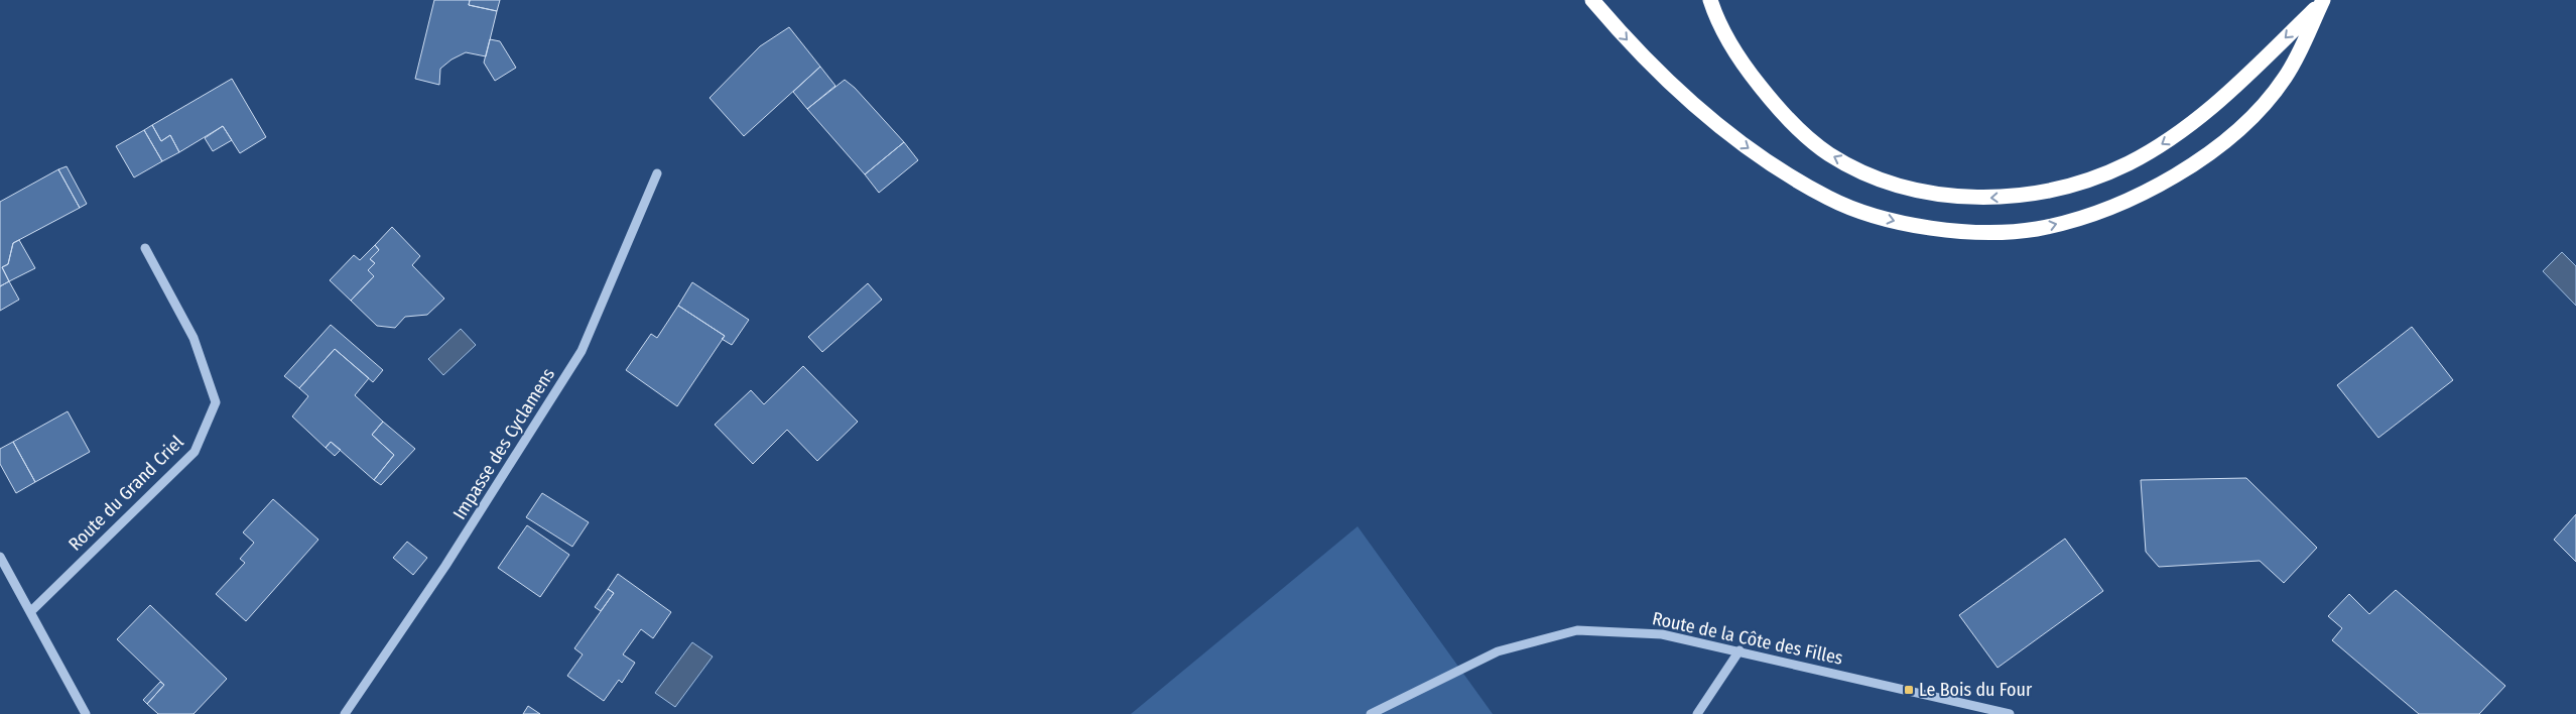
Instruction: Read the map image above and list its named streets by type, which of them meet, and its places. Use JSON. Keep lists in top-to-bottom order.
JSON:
{
  "streets": {
    "street": ["Impasse des Cyclamens", "Route du Grand Criel", "Route de la Côte des Filles"]
  },
  "places": {
    "transit": ["Le Bois du Four"]
  }
}
